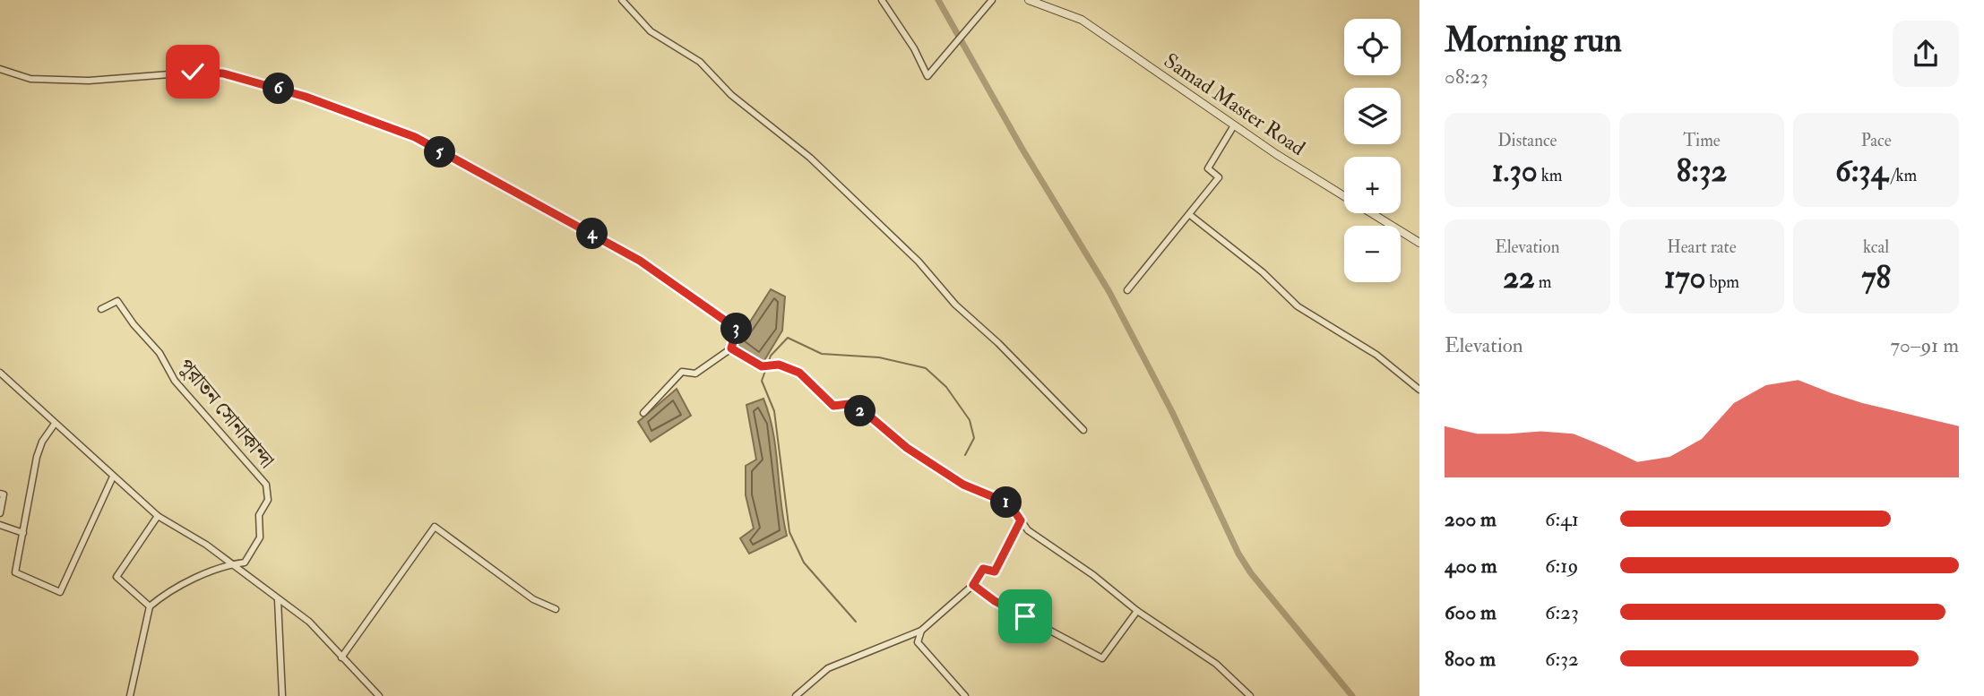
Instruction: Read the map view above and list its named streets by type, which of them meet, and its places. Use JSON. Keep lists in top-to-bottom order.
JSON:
{
  "streets": {
    "street": ["Samad Master Road", "পুরাতন সোনাকান্দা"]
  },
  "page": {
    "heading": ["Morning run", "08:23"],
    "map_buttons": ["+", "−"],
    "pins": [
      "6",
      "5",
      "4",
      "3",
      "2",
      "1"
    ],
    "stats": [
      ["Distance", "1.30 km"],
      ["Time", "8:32"],
      ["Pace", "6:34 /km"],
      ["Elevation", "22 m"],
      ["Heart rate", "170 bpm"],
      ["kcal", "78"]
    ],
    "chart": ["Elevation", "70–91 m"],
    "list": [
      {
        "name": "200 m",
        "note": "6:41"
      },
      {
        "name": "400 m",
        "note": "6:19"
      },
      {
        "name": "600 m",
        "note": "6:23"
      },
      {
        "name": "800 m",
        "note": "6:32"
      }
    ]
  }
}
